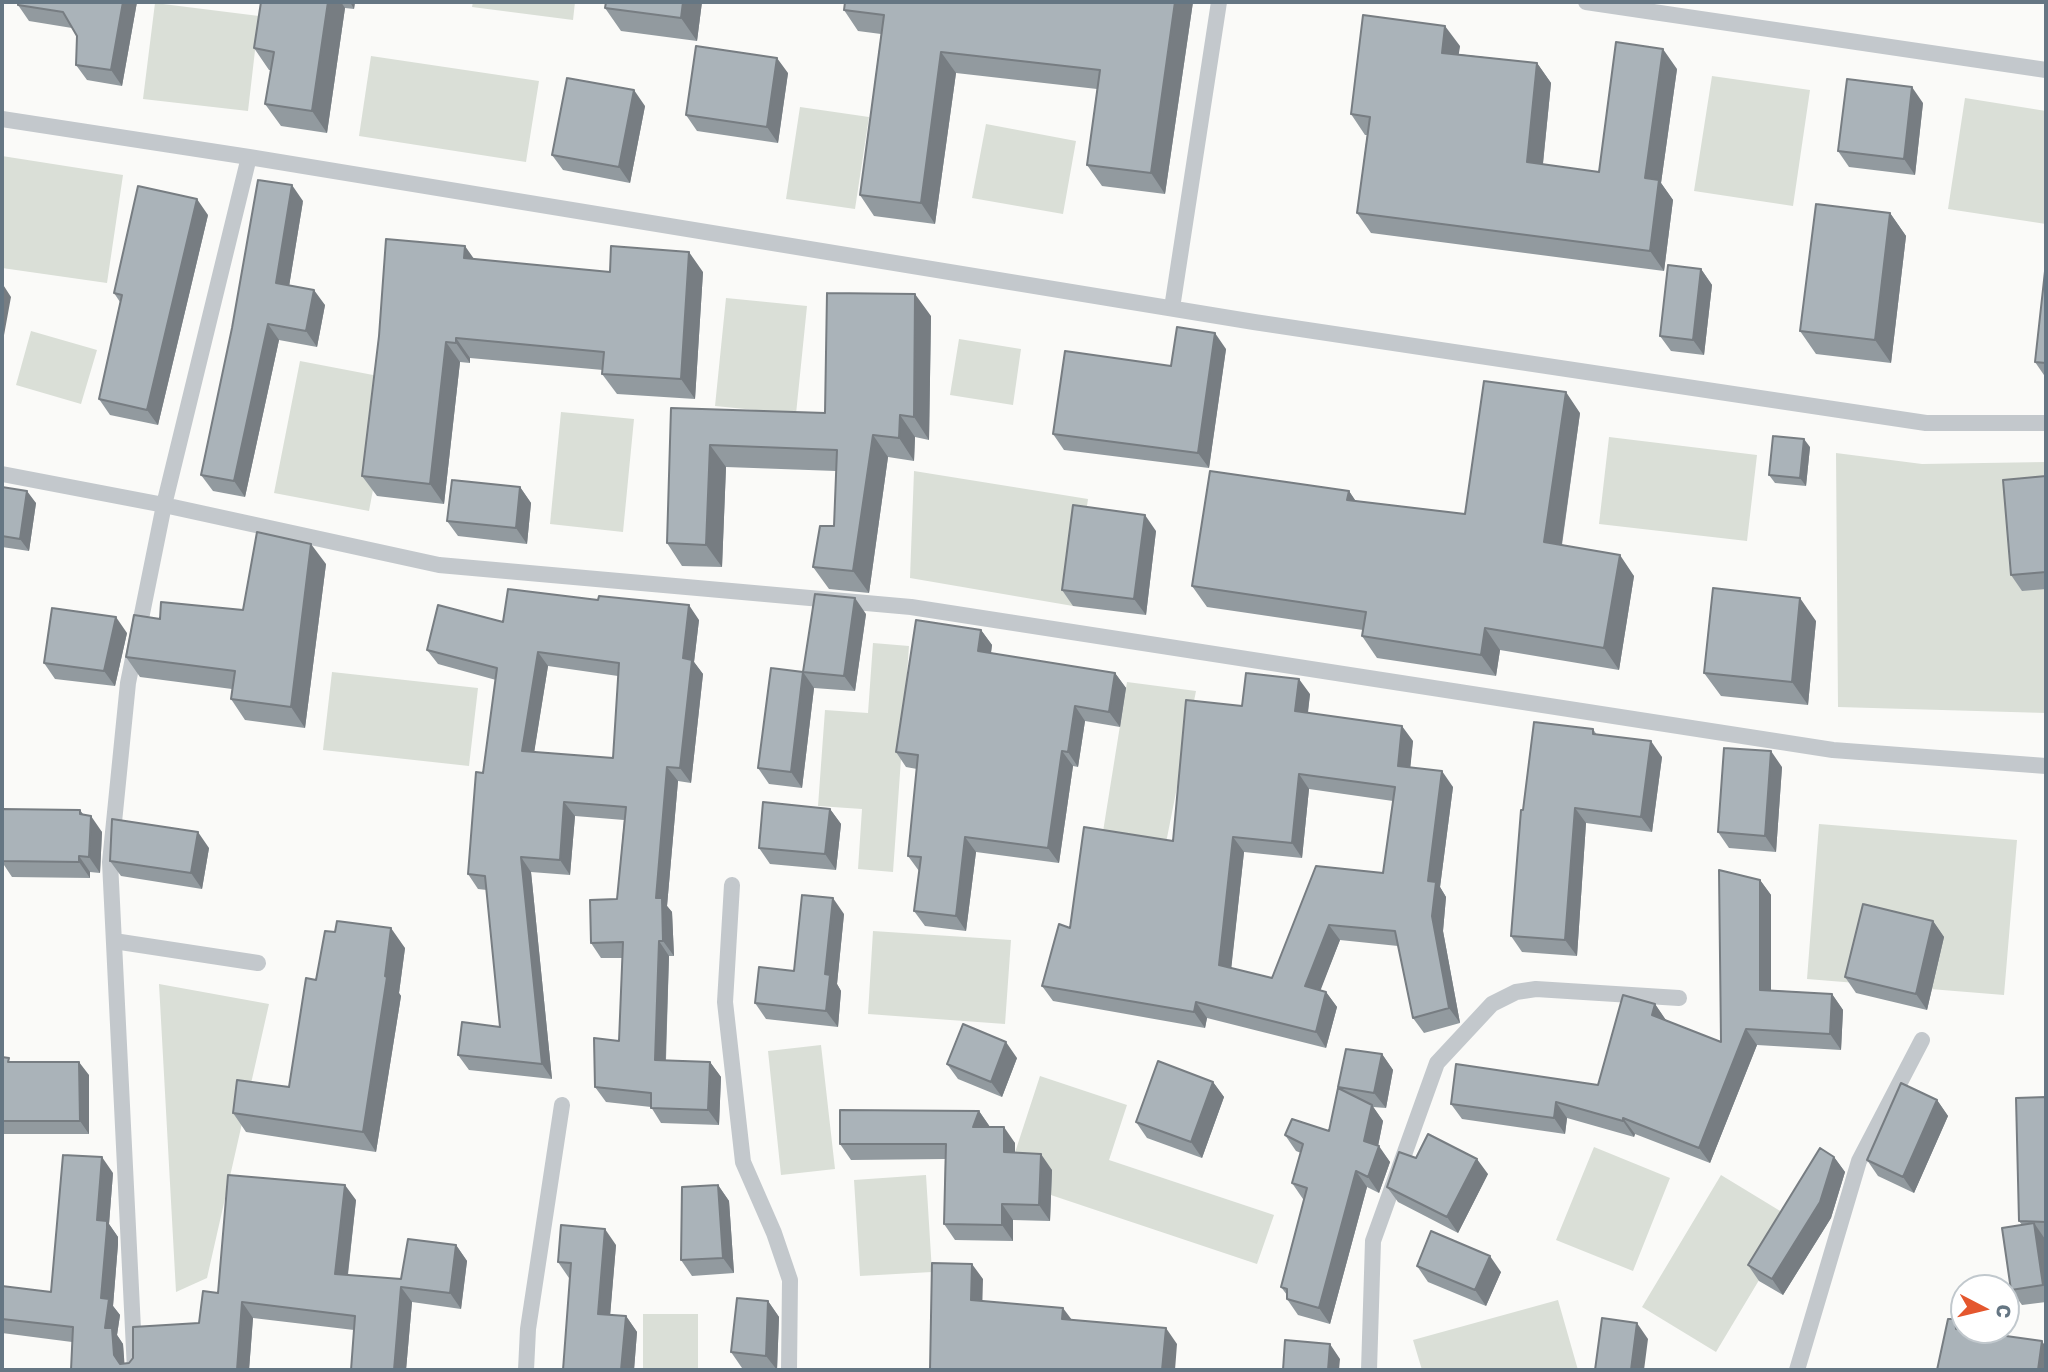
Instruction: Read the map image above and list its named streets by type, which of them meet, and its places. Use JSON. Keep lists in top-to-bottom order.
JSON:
{
  "north": "right"
}
